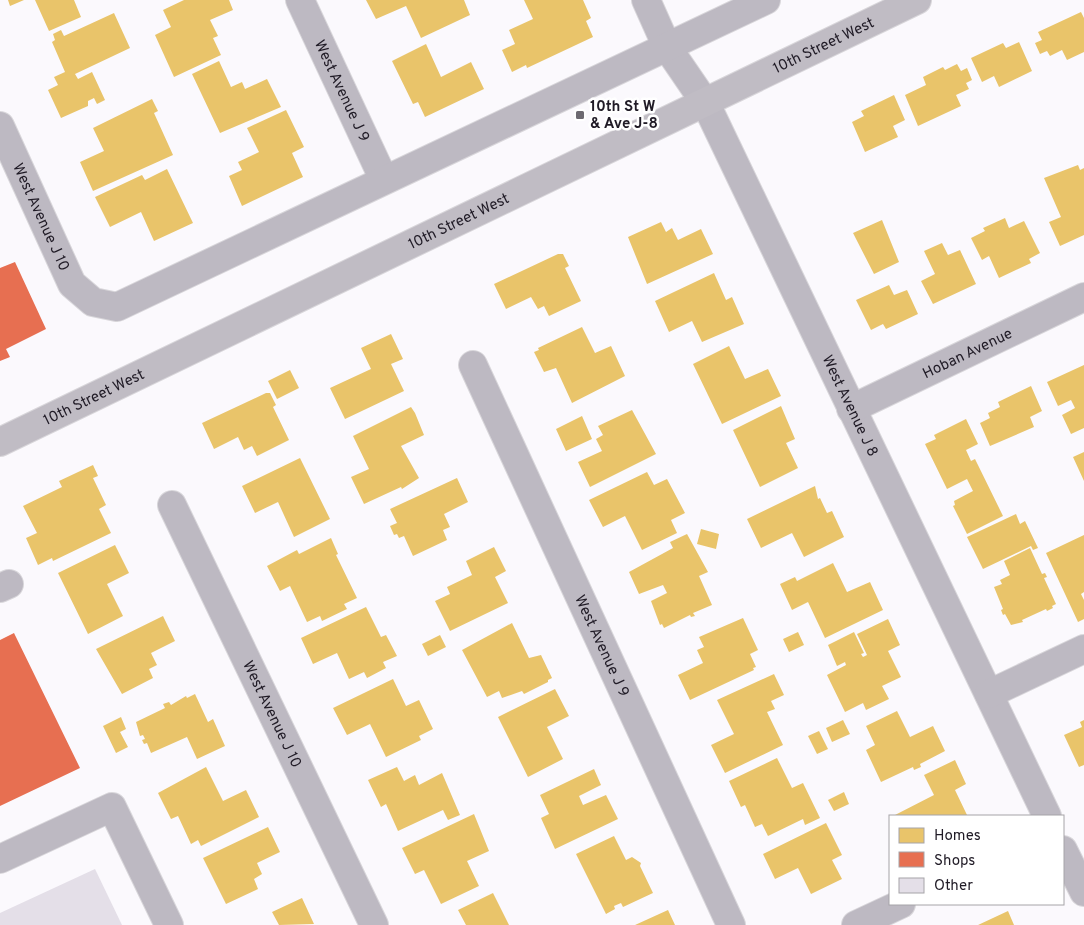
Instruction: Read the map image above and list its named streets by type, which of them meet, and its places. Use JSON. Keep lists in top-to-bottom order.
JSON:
{
  "streets": {
    "main road": ["10th Street West"],
    "street": [
      "West Avenue J 9",
      "West Avenue J 10",
      "Hoban Avenue",
      "West Avenue J 8"
    ]
  },
  "crossings": [
    ["10th Street West", "West Avenue J 8"],
    ["West Avenue J 9", "West Avenue J 10"],
    ["Hoban Avenue", "West Avenue J 8"]
  ],
  "places": {
    "transit": ["10th St W & Ave J-8"]
  },
  "legend": ["Homes", "Shops", "Other"]
}
